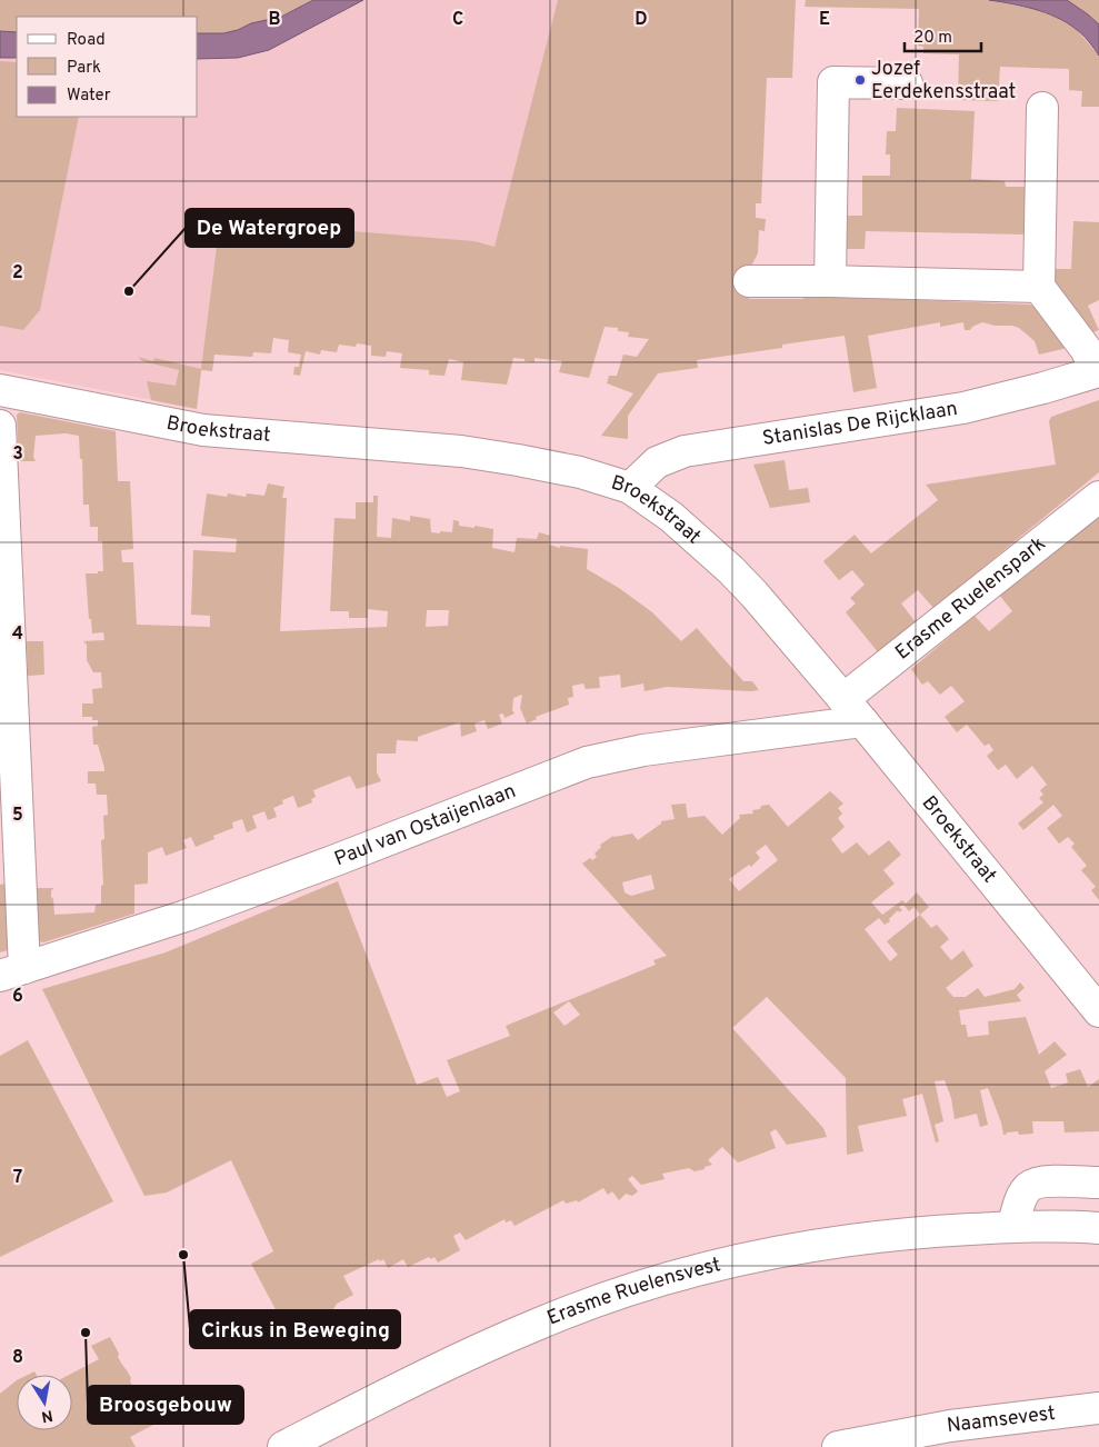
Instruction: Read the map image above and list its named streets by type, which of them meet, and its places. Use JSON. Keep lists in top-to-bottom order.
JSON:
{
  "streets": {
    "street": [
      "Stanislas De Rijcklaan",
      "Broekstraat",
      "Erasme Ruelenspark",
      "Paul van Ostaijenlaan",
      "Erasme Ruelensvest",
      "Naamsevest"
    ]
  },
  "crossings": [
    ["Stanislas De Rijcklaan", "Broekstraat"],
    ["Broekstraat", "Erasme Ruelenspark"],
    ["Broekstraat", "Paul van Ostaijenlaan"],
    ["Erasme Ruelenspark", "Paul van Ostaijenlaan"]
  ],
  "places": [
    "Jozef Eerdekensstraat",
    "De Watergroep",
    "Cirkus in Beweging",
    "Broosgebouw"
  ],
  "legend": ["Road", "Park", "Water"],
  "scale_bar": "20 m",
  "north": "bottom",
  "grid": {
    "columns": [
      "B",
      "C",
      "D",
      "E"
    ],
    "rows": [
      "2",
      "3",
      "4",
      "5",
      "6",
      "7",
      "8"
    ]
  }
}
